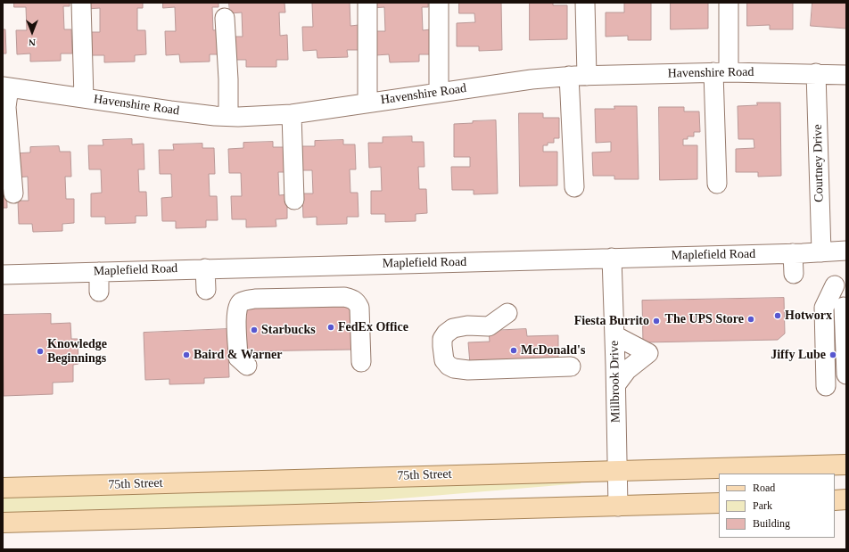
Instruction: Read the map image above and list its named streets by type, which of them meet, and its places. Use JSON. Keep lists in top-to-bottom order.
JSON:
{
  "streets": {
    "main road": ["75th Street"],
    "street": [
      "Havenshire Road",
      "Courtney Drive",
      "Maplefield Road",
      "Millbrook Drive"
    ]
  },
  "crossings": [
    ["Havenshire Road", "Courtney Drive"],
    ["Courtney Drive", "Maplefield Road"],
    ["Maplefield Road", "Millbrook Drive"],
    ["Millbrook Drive", "75th Street"]
  ],
  "places": [
    "Hotworx",
    "The UPS Store",
    "Fiesta Burrito",
    "FedEx Office",
    "Starbucks",
    "McDonald's",
    "Knowledge Beginnings",
    "Baird & Warner",
    "Jiffy Lube"
  ],
  "legend": ["Road", "Park", "Building"],
  "north": "bottom"
}
